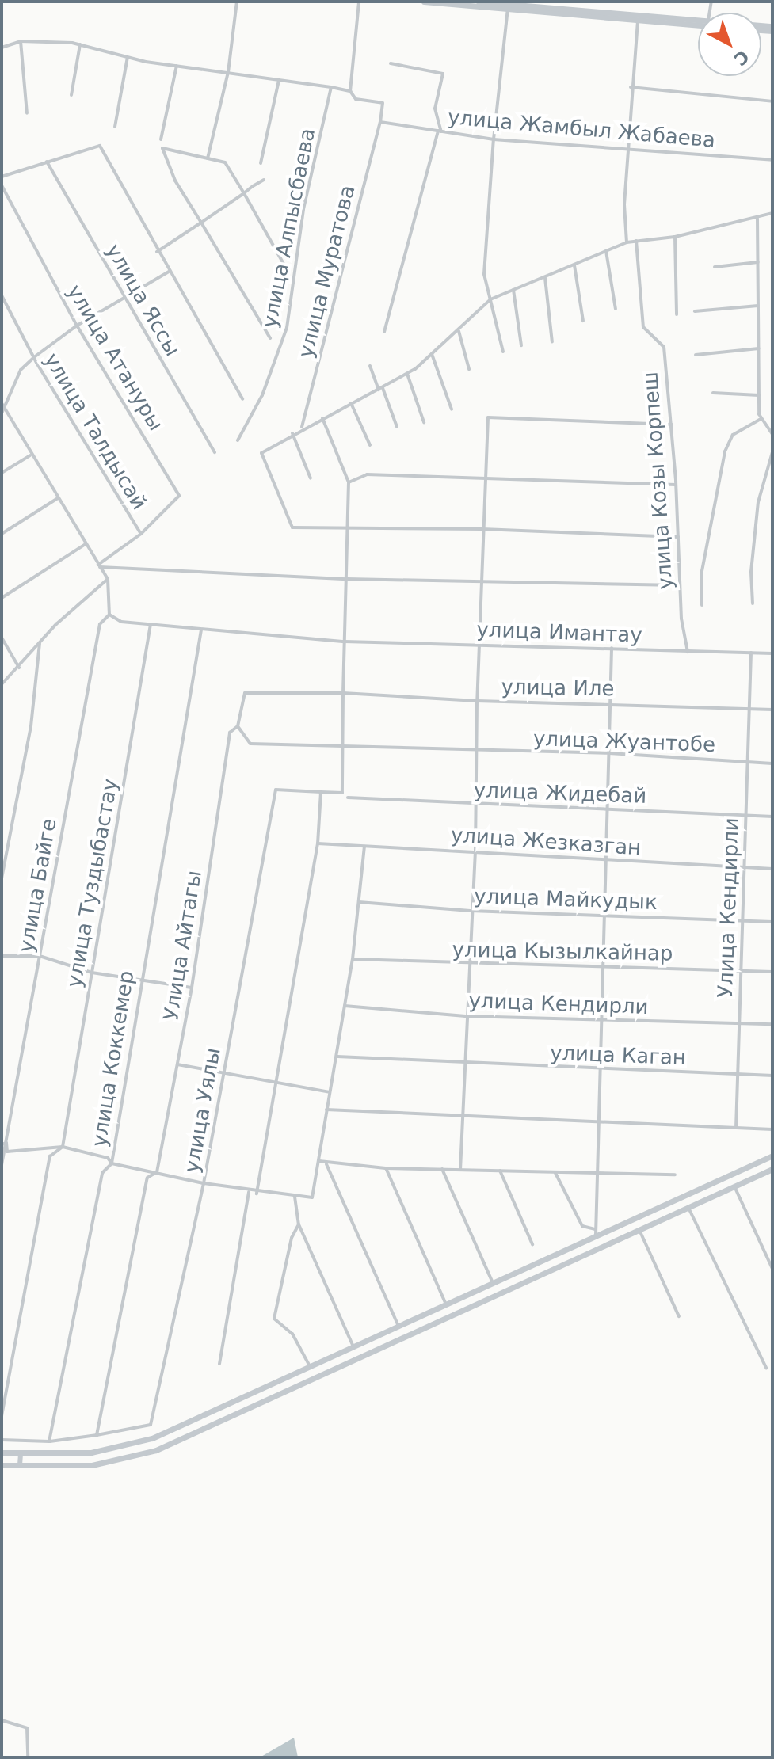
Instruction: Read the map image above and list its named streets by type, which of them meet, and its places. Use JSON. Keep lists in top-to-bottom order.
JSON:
{
  "streets": {
    "street": [
      "улица Жамбыл Жабаева",
      "улица Алпысбаева",
      "улица Муратова",
      "улица Яссы",
      "улица Атануры",
      "улица Талдысай",
      "улица Козы Корпеш",
      "улица Имантау",
      "улица Иле",
      "улица Жуантобе",
      "улица Жидебай",
      "улица Жезказган",
      "улица Туздыбастау",
      "улица Байге",
      "улица Майкудык",
      "Улица Кендирли",
      "Улица Айтагы",
      "улица Кызылкайнар",
      "улица Кендирли",
      "улица Каган",
      "улица Коккемер",
      "улица Уялы"
    ]
  },
  "crossings": [
    ["улица Жамбыл Жабаева", "улица Муратова"],
    ["улица Атануры", "улица Талдысай"],
    ["улица Козы Корпеш", "улица Имантау"],
    ["улица Имантау", "улица Иле"],
    ["улица Имантау", "улица Туздыбастау"],
    ["улица Имантау", "улица Байге"],
    ["улица Имантау", "Улица Кендирли"],
    ["улица Имантау", "улица Коккемер"],
    ["улица Иле", "Улица Кендирли"],
    ["улица Жуантобе", "Улица Кендирли"],
    ["улица Жидебай", "Улица Кендирли"],
    ["улица Жезказган", "Улица Кендирли"],
    ["улица Майкудык", "Улица Кендирли"],
    ["Улица Кендирли", "улица Кызылкайнар"],
    ["Улица Кендирли", "улица Кендирли"],
    ["Улица Кендирли", "улица Каган"],
    ["Улица Айтагы", "улица Уялы"]
  ],
  "north": "bottom right"
}
